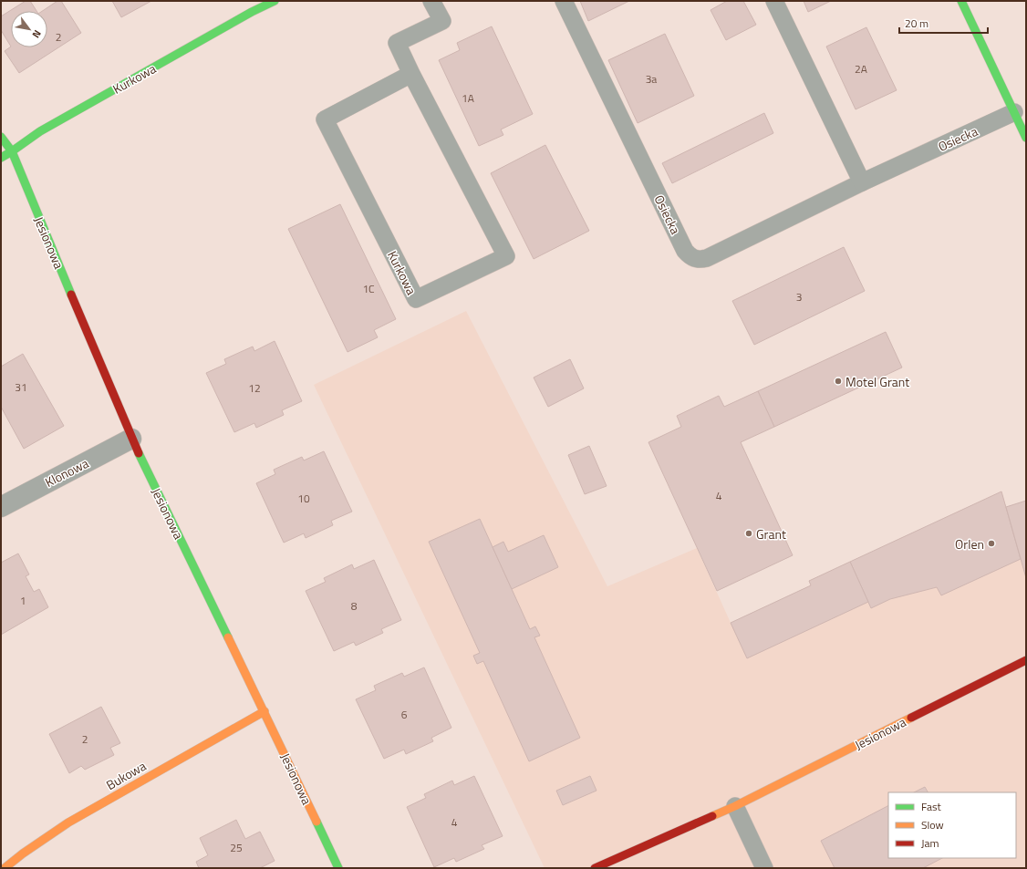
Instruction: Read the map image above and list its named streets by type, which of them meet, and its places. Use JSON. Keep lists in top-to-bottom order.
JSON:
{
  "streets": {
    "street": [
      "Kurkowa",
      "Jesionowa",
      "Klonowa",
      "Bukowa"
    ],
    "lane": ["Osiecka"]
  },
  "crossings": [
    ["Kurkowa", "Jesionowa"],
    ["Jesionowa", "Klonowa"],
    ["Jesionowa", "Bukowa"]
  ],
  "places": ["Motel Grant", "Grant", "Orlen"],
  "house_numbers": [
    "2",
    "2A",
    "3a",
    "1A",
    "1C",
    "3",
    "31",
    "12",
    "4",
    "10",
    "1",
    "8",
    "6",
    "2",
    "4",
    "25"
  ],
  "legend": ["Fast", "Slow", "Jam"],
  "scale_bar": "20 m",
  "north": "bottom right"
}
